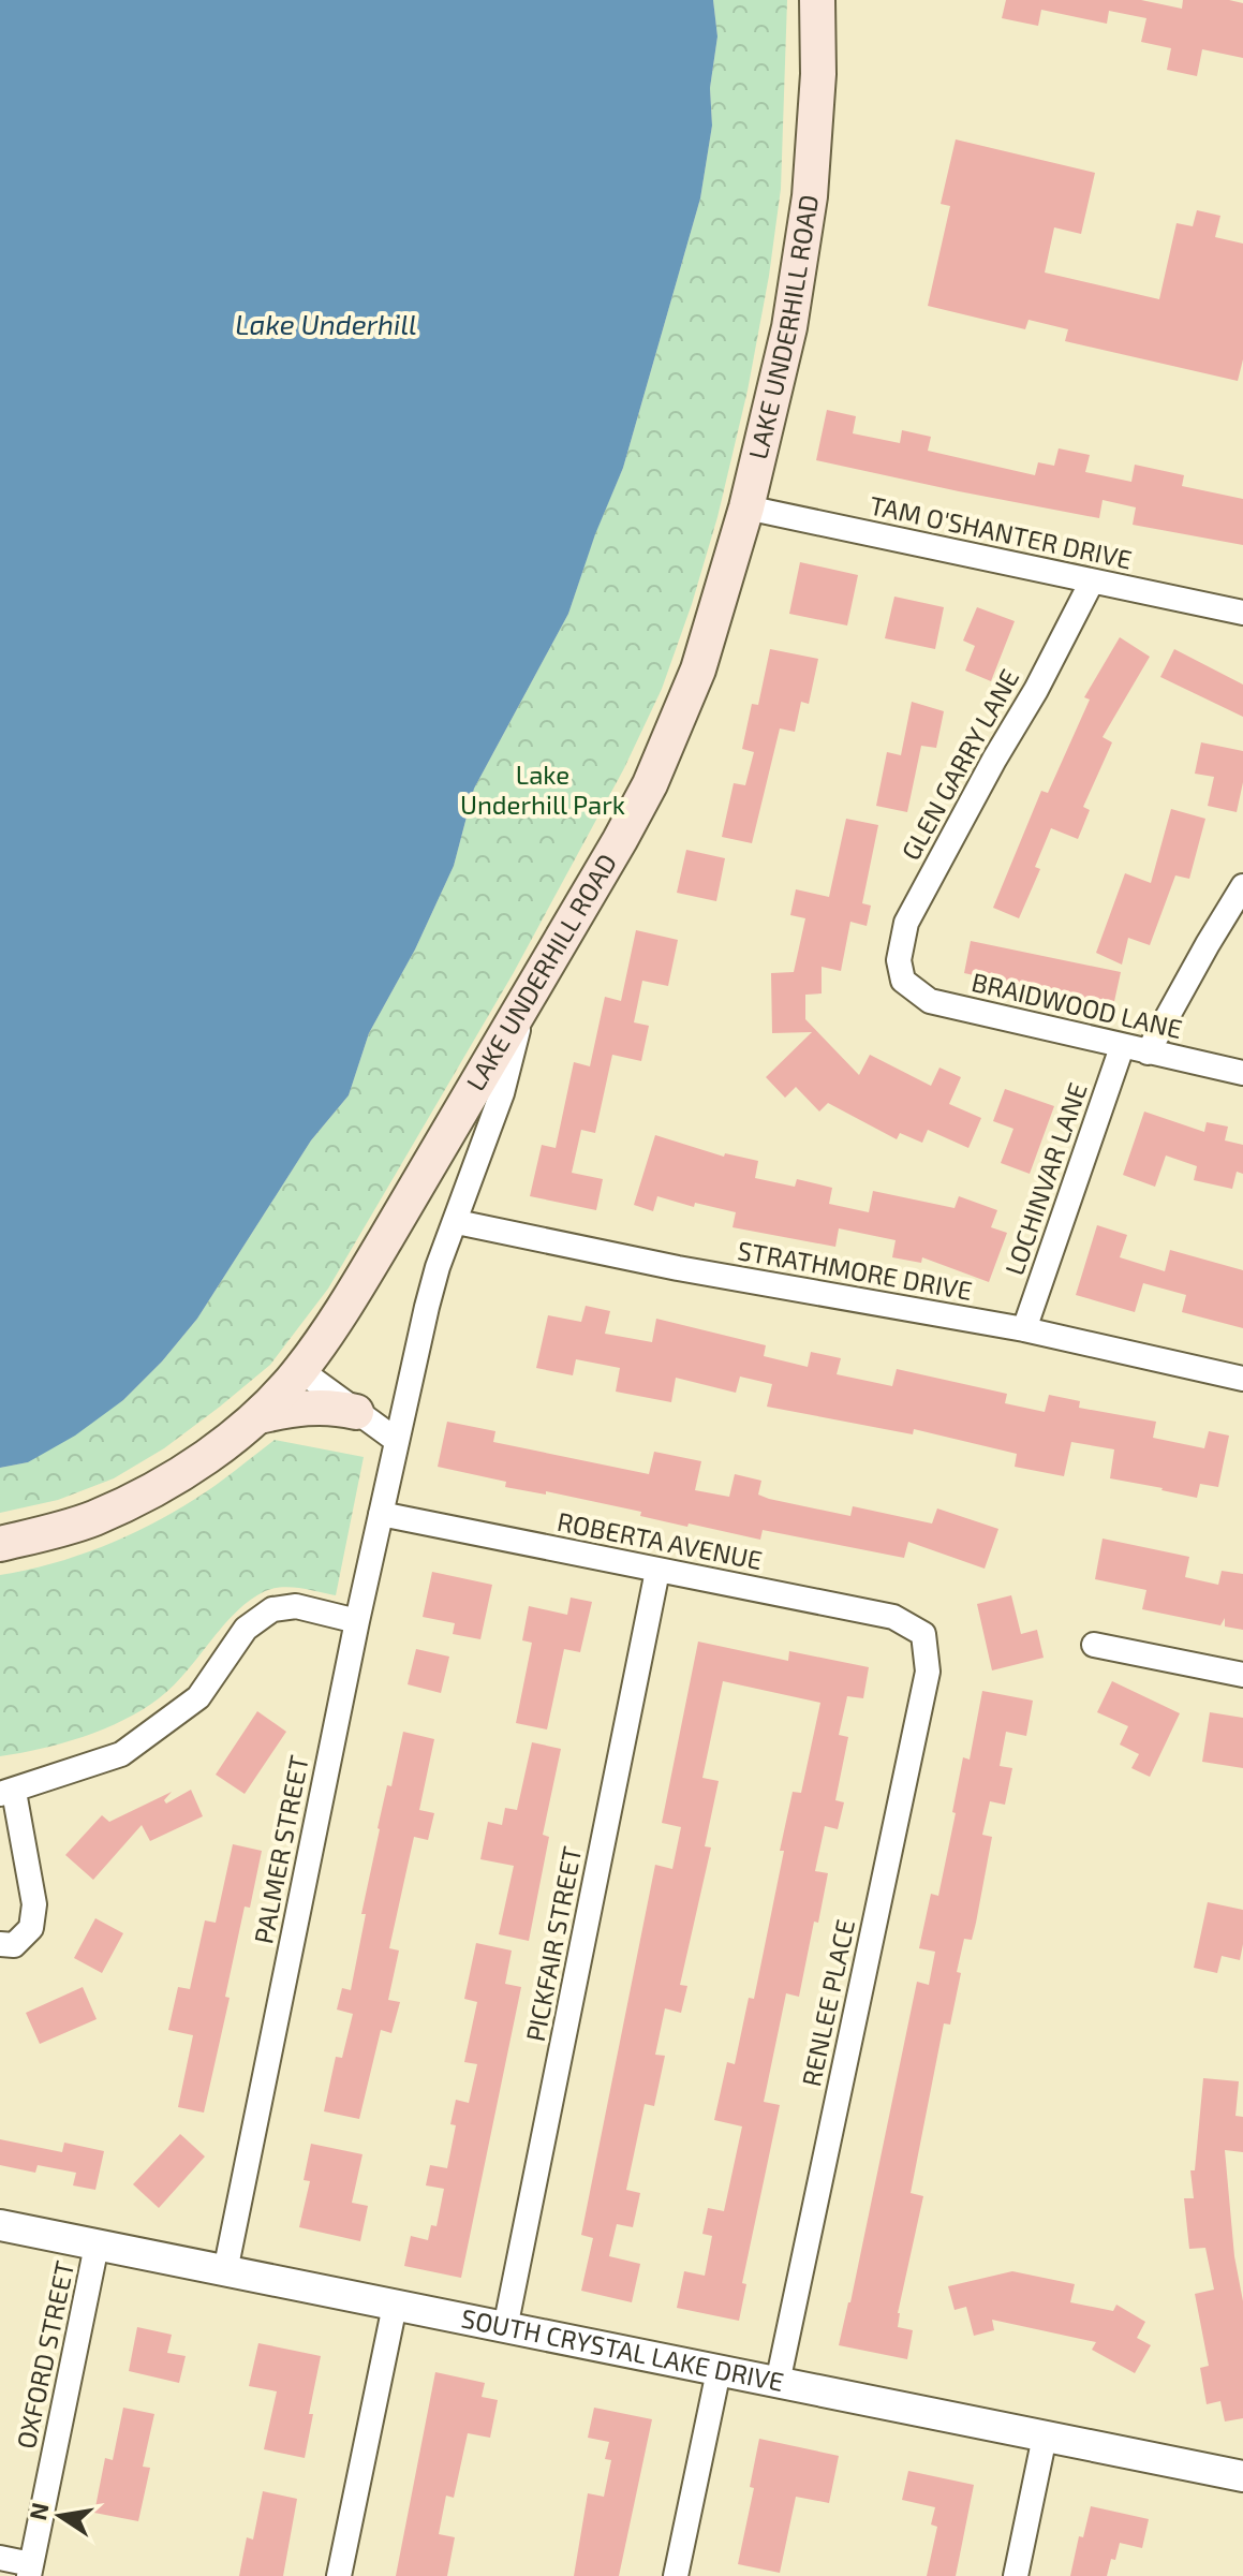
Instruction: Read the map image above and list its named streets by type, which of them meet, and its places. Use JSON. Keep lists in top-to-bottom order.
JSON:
{
  "streets": {
    "main road": ["LAKE UNDERHILL ROAD"],
    "street": [
      "TAM O'SHANTER DRIVE",
      "GLEN GARRY LANE",
      "BRAIDWOOD LANE",
      "LOCHINVAR LANE",
      "STRATHMORE DRIVE",
      "ROBERTA AVENUE",
      "PALMER STREET",
      "PICKFAIR STREET",
      "RENLEE PLACE",
      "SOUTH CRYSTAL LAKE DRIVE",
      "OXFORD STREET"
    ]
  },
  "crossings": [
    ["LAKE UNDERHILL ROAD", "TAM O'SHANTER DRIVE"],
    ["LAKE UNDERHILL ROAD", "PALMER STREET"],
    ["TAM O'SHANTER DRIVE", "GLEN GARRY LANE"],
    ["GLEN GARRY LANE", "BRAIDWOOD LANE"],
    ["BRAIDWOOD LANE", "LOCHINVAR LANE"],
    ["LOCHINVAR LANE", "STRATHMORE DRIVE"],
    ["STRATHMORE DRIVE", "PALMER STREET"],
    ["ROBERTA AVENUE", "PALMER STREET"],
    ["ROBERTA AVENUE", "PICKFAIR STREET"],
    ["ROBERTA AVENUE", "RENLEE PLACE"],
    ["PALMER STREET", "SOUTH CRYSTAL LAKE DRIVE"],
    ["PICKFAIR STREET", "SOUTH CRYSTAL LAKE DRIVE"],
    ["RENLEE PLACE", "SOUTH CRYSTAL LAKE DRIVE"],
    ["SOUTH CRYSTAL LAKE DRIVE", "OXFORD STREET"]
  ],
  "water": ["Lake Underhill"],
  "parks": ["Lake Underhill Park"],
  "north": "left"
}
